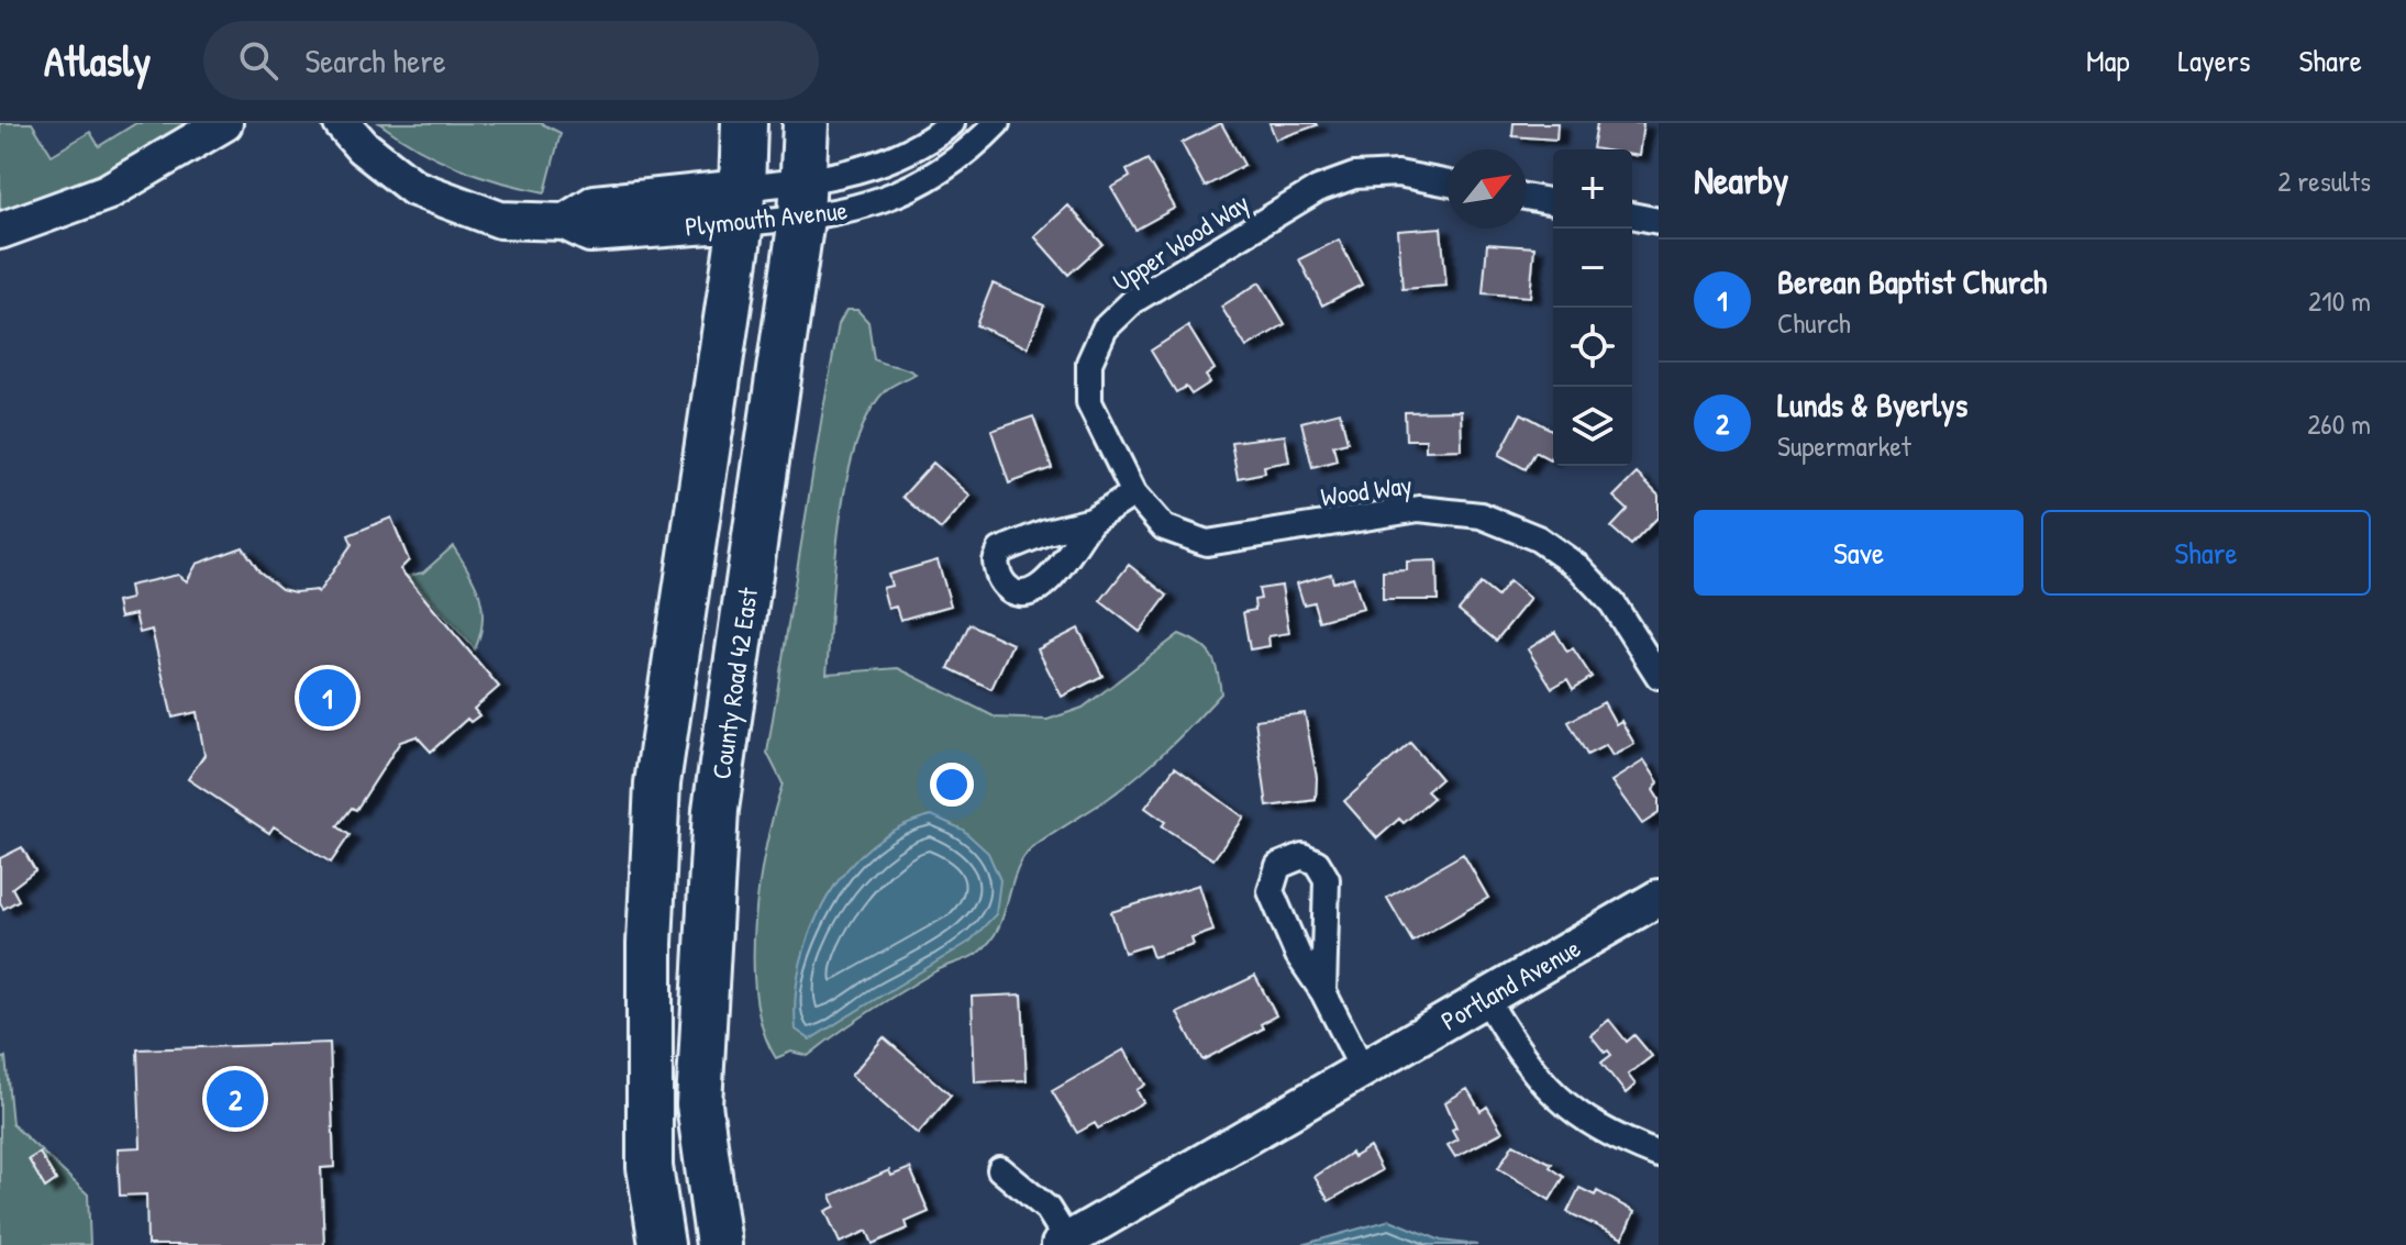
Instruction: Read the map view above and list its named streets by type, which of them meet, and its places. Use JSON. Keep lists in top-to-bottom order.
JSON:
{
  "streets": {
    "highway": ["County Road 42 East"],
    "street": [
      "Plymouth Avenue",
      "Upper Wood Way",
      "Wood Way",
      "Portland Avenue"
    ]
  },
  "crossings": [
    ["Plymouth Avenue", "County Road 42 East"],
    ["Upper Wood Way", "Wood Way"]
  ],
  "north": "top right",
  "page": {
    "header": "Atlasly",
    "search": "Search here",
    "nav": ["Map", "Layers", "Share"],
    "heading": ["Nearby", "2 results"],
    "map_buttons": ["+", "−"],
    "list": [
      {
        "mark": "1",
        "name": "Berean Baptist Church",
        "note": "Church",
        "value": "210 m"
      },
      {
        "mark": "2",
        "name": "Lunds & Byerlys",
        "note": "Supermarket",
        "value": "260 m"
      }
    ],
    "buttons": ["Save", "Share"],
    "pins": ["1", "2"]
  }
}
